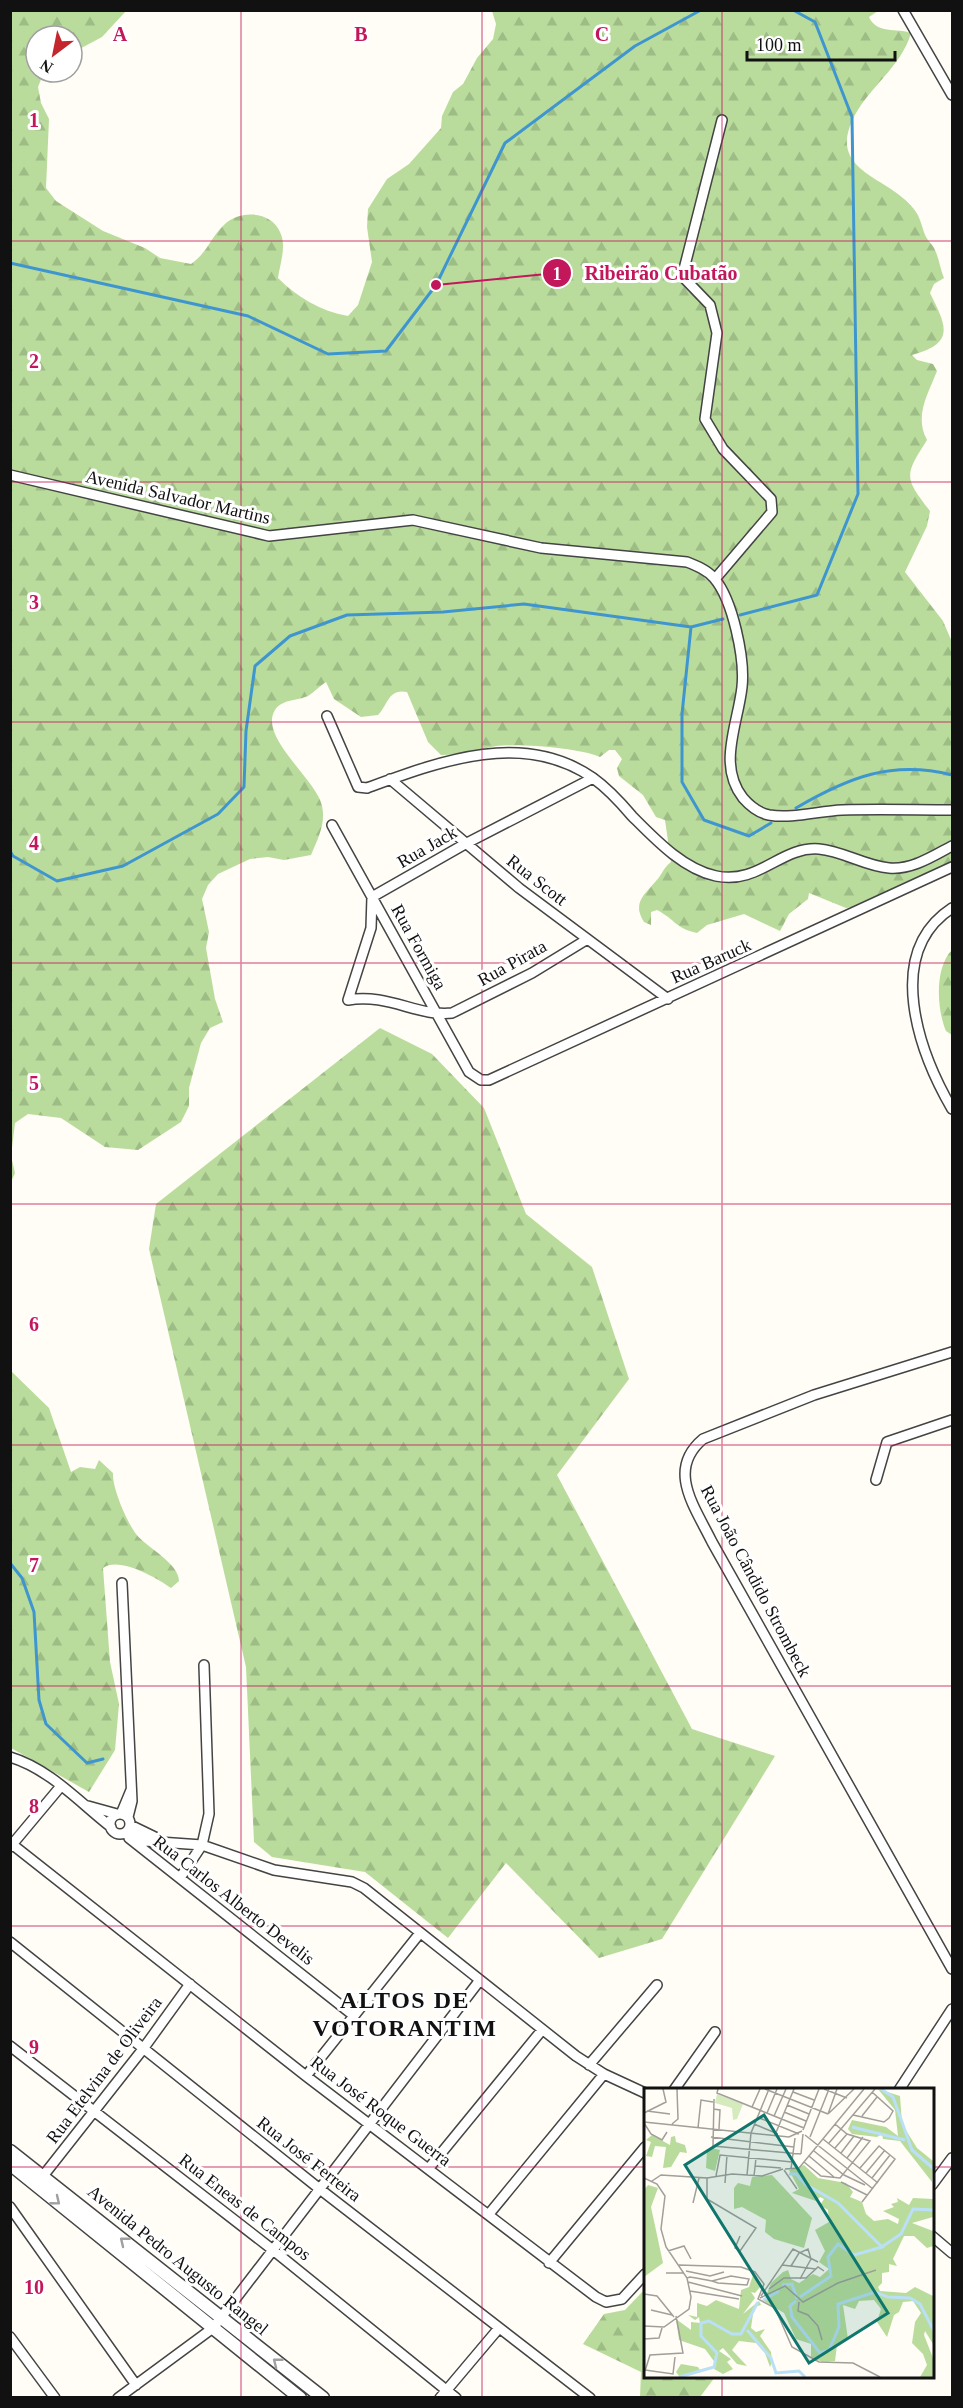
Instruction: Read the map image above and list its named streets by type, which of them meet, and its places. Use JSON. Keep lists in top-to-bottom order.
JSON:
{
  "streets": {
    "street": [
      "Avenida Salvador Martins",
      "Rua Jack",
      "Rua Scott",
      "Rua Formiga",
      "Rua Baruck",
      "Rua Pirata",
      "Rua João Cândido Strombeck",
      "Rua Carlos Alberto Develis",
      "Rua Etelvina de Oliveira",
      "Rua José Roque Guerra",
      "Rua José Ferreira",
      "Rua Eneas de Campos",
      "Avenida Pedro Augusto Rangel"
    ]
  },
  "crossings": [
    ["Rua Jack", "Rua Scott"],
    ["Rua Jack", "Rua Formiga"],
    ["Rua Jack", "Rua Pirata"],
    ["Rua Scott", "Rua Baruck"],
    ["Rua Scott", "Rua Pirata"],
    ["Rua Formiga", "Rua Baruck"],
    ["Rua Formiga", "Rua Pirata"],
    ["Rua Etelvina de Oliveira", "Rua José Roque Guerra"],
    ["Rua Etelvina de Oliveira", "Rua José Ferreira"],
    ["Rua Etelvina de Oliveira", "Rua Eneas de Campos"],
    ["Rua Etelvina de Oliveira", "Avenida Pedro Augusto Rangel"]
  ],
  "districts": ["ALTOS DE VOTORANTIM"],
  "places": ["Ribeirão Cubatão"],
  "scale_bar": "100 m",
  "north": "bottom left",
  "grid": {
    "columns": ["A", "B", "C"],
    "rows": [
      "1",
      "2",
      "3",
      "4",
      "5",
      "6",
      "7",
      "8",
      "9",
      "10"
    ]
  }
}
